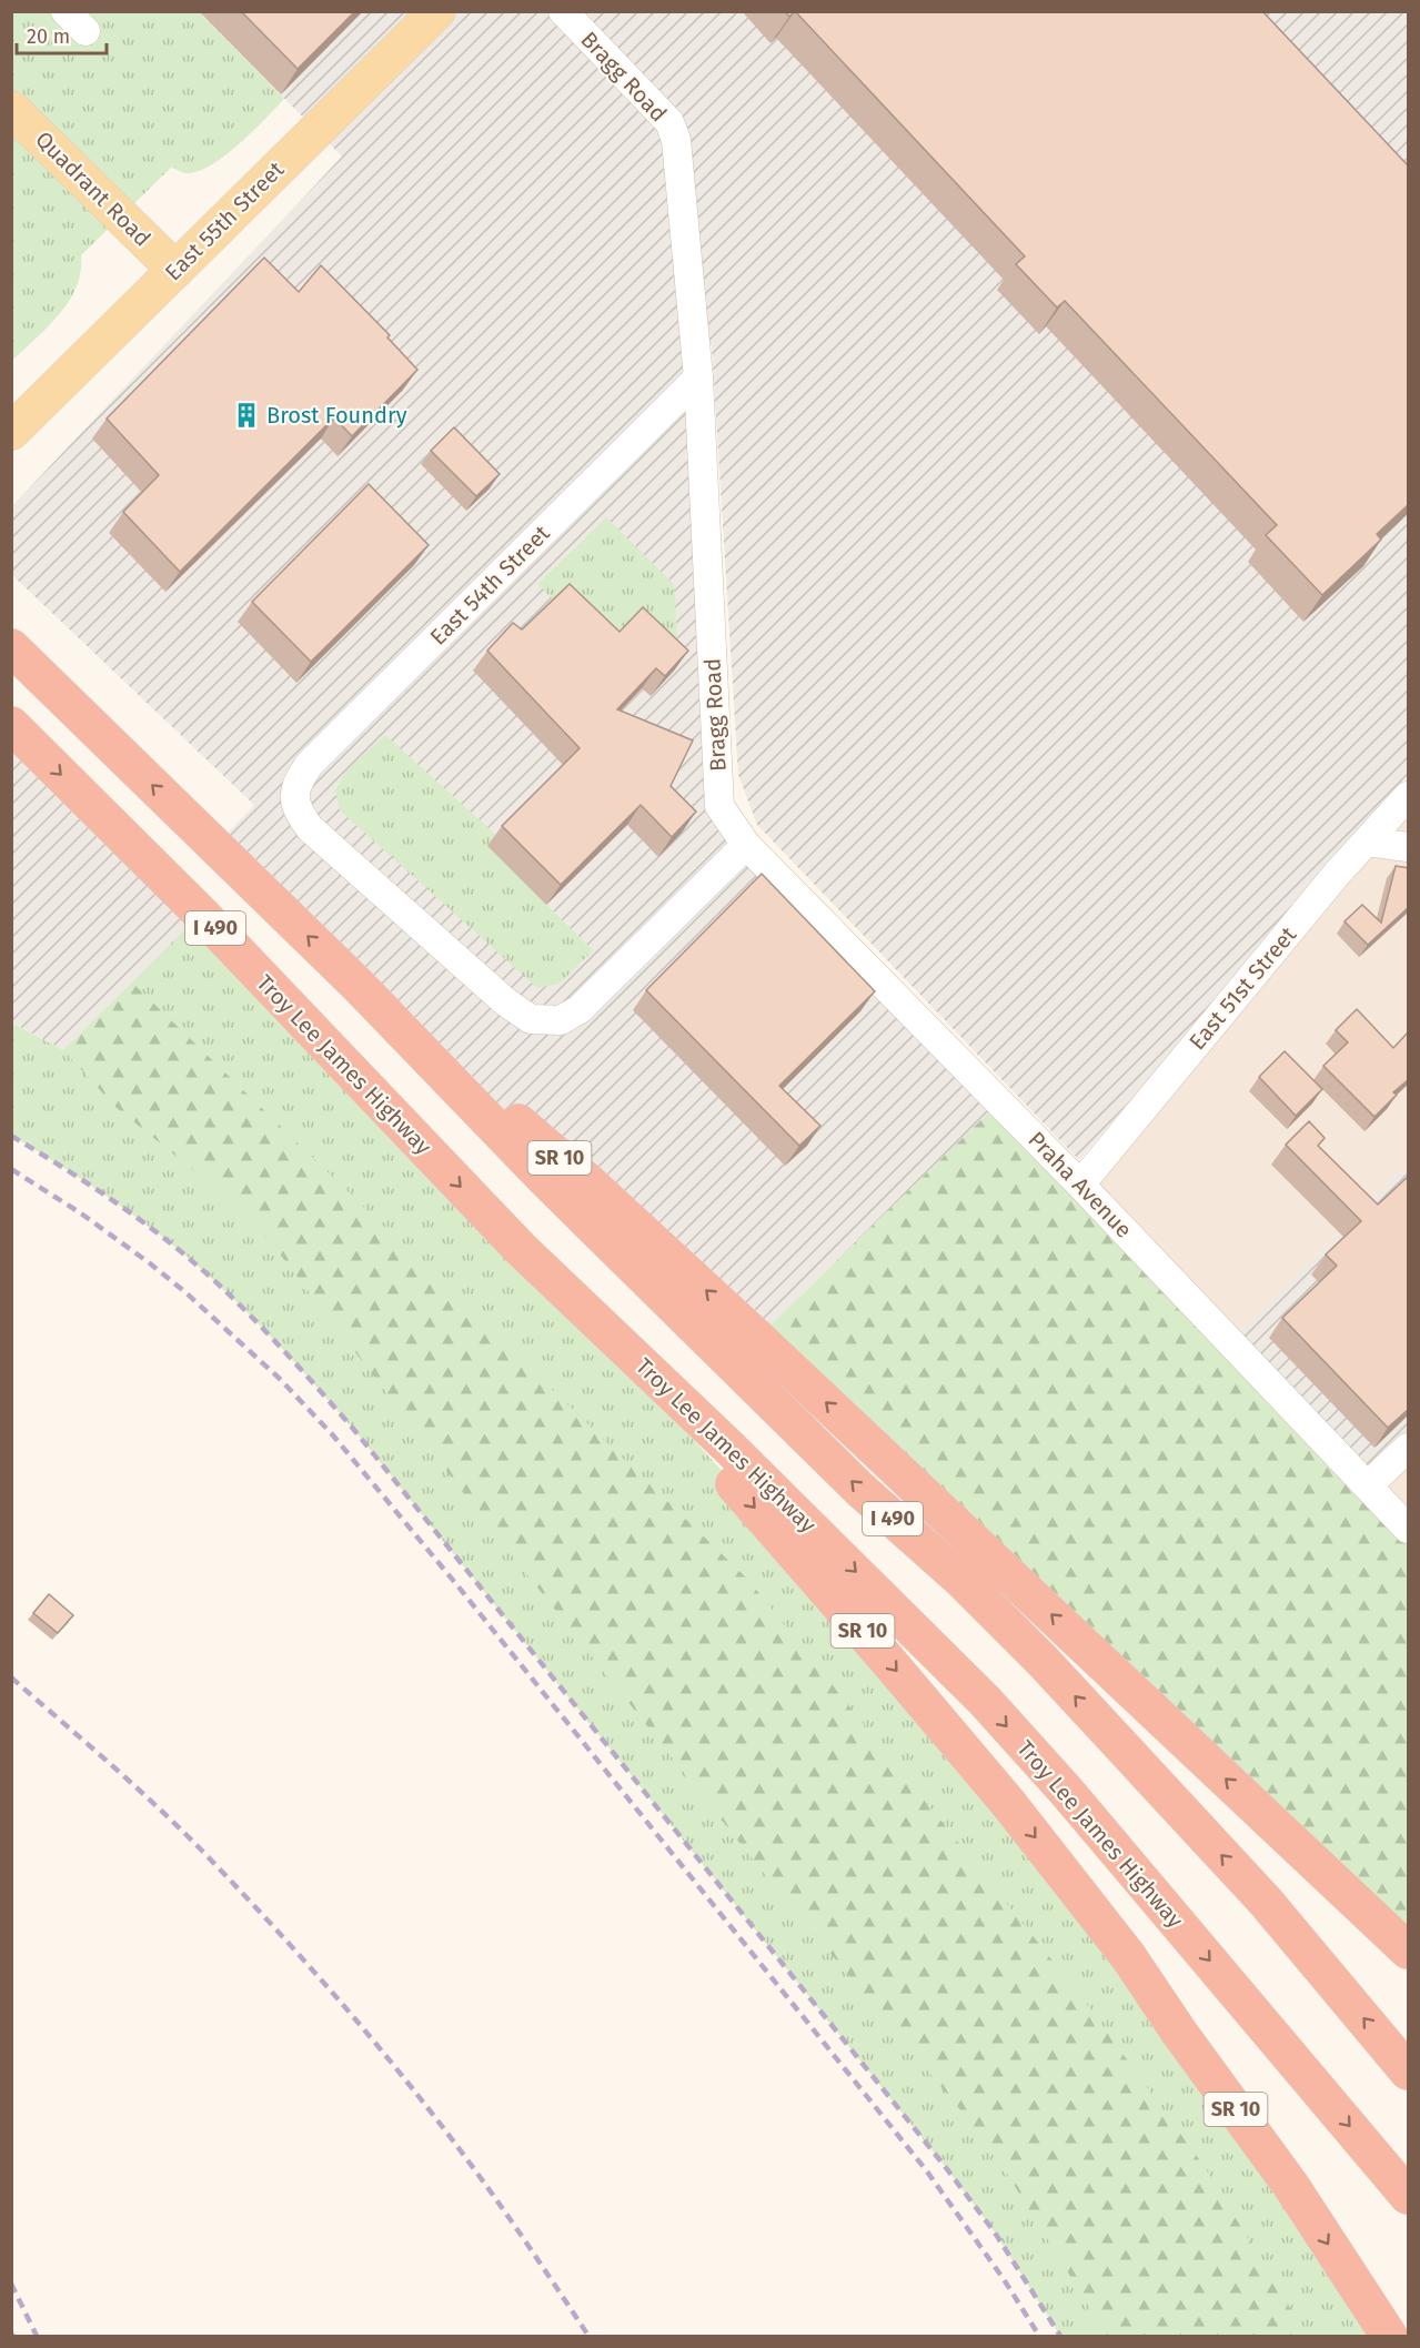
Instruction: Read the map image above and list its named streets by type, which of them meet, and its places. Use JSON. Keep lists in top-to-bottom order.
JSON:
{
  "streets": {
    "highway": ["I 490", "Troy Lee James Highway", "SR 10"],
    "main road": ["Quadrant Road", "East 55th Street"],
    "street": [
      "Bragg Road",
      "East 54th Street",
      "East 51st Street",
      "Praha Avenue"
    ]
  },
  "crossings": [
    ["Bragg Road", "East 54th Street"],
    ["Bragg Road", "Praha Avenue"],
    ["Quadrant Road", "East 55th Street"],
    ["East 54th Street", "Praha Avenue"],
    ["I 490", "SR 10"],
    ["East 51st Street", "Praha Avenue"],
    ["Troy Lee James Highway", "SR 10"]
  ],
  "places": {
    "building": ["Brost Foundry"]
  },
  "scale_bar": "20 m"
}
